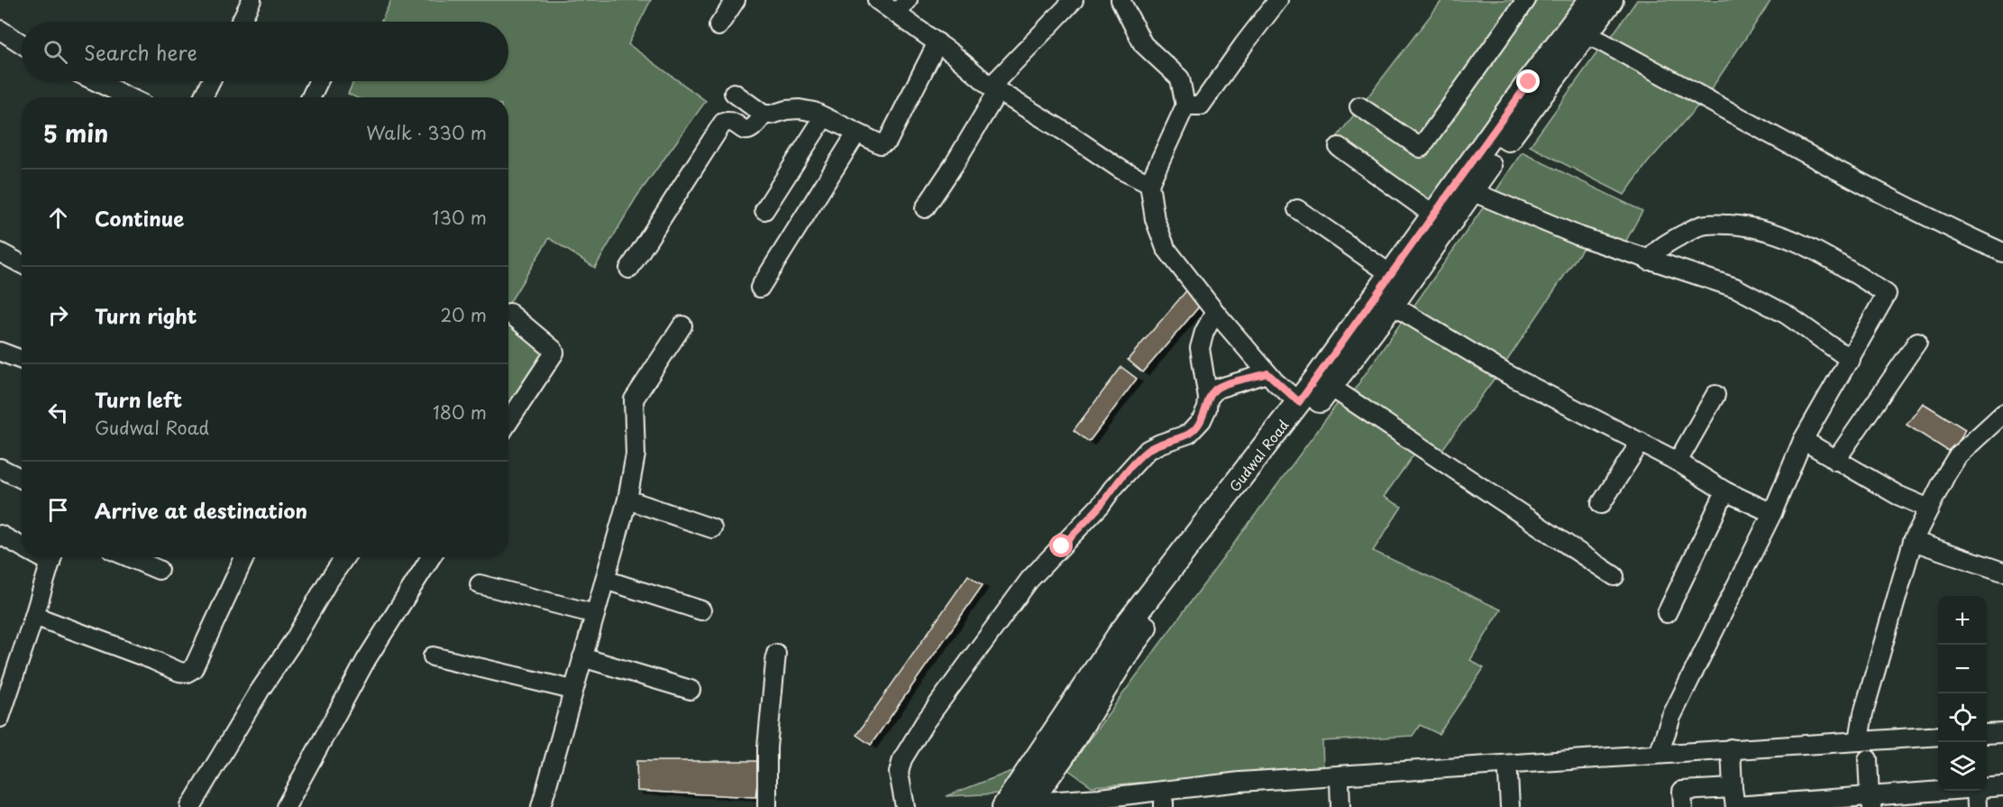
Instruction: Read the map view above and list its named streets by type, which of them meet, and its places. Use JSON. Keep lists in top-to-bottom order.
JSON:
{
  "streets": {
    "main road": ["Gudwal Road"]
  },
  "page": {
    "search": "Search here",
    "heading": ["5 min", "Walk · 330 m"],
    "list": [
      ["Continue", "130 m"],
      ["Turn right", "20 m"],
      ["Turn left", "Gudwal Road", "180 m"],
      "Arrive at destination"
    ],
    "map_buttons": ["+", "−"]
  }
}
